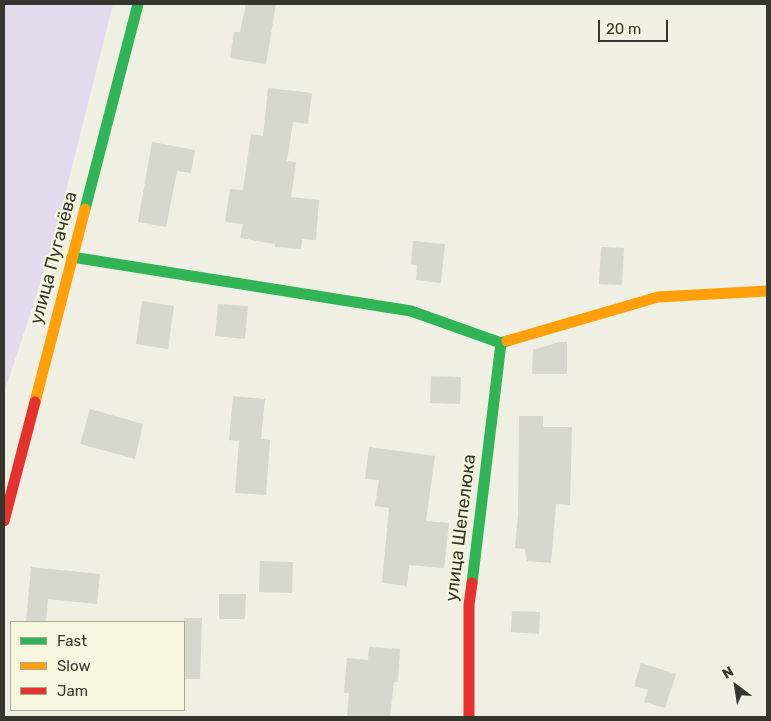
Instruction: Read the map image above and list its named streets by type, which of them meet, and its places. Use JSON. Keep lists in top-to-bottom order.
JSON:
{
  "streets": {
    "street": ["улица Пугачёва", "улица Шепелюка"]
  },
  "legend": ["Fast", "Slow", "Jam"],
  "scale_bar": "20 m",
  "north": "top left"
}
